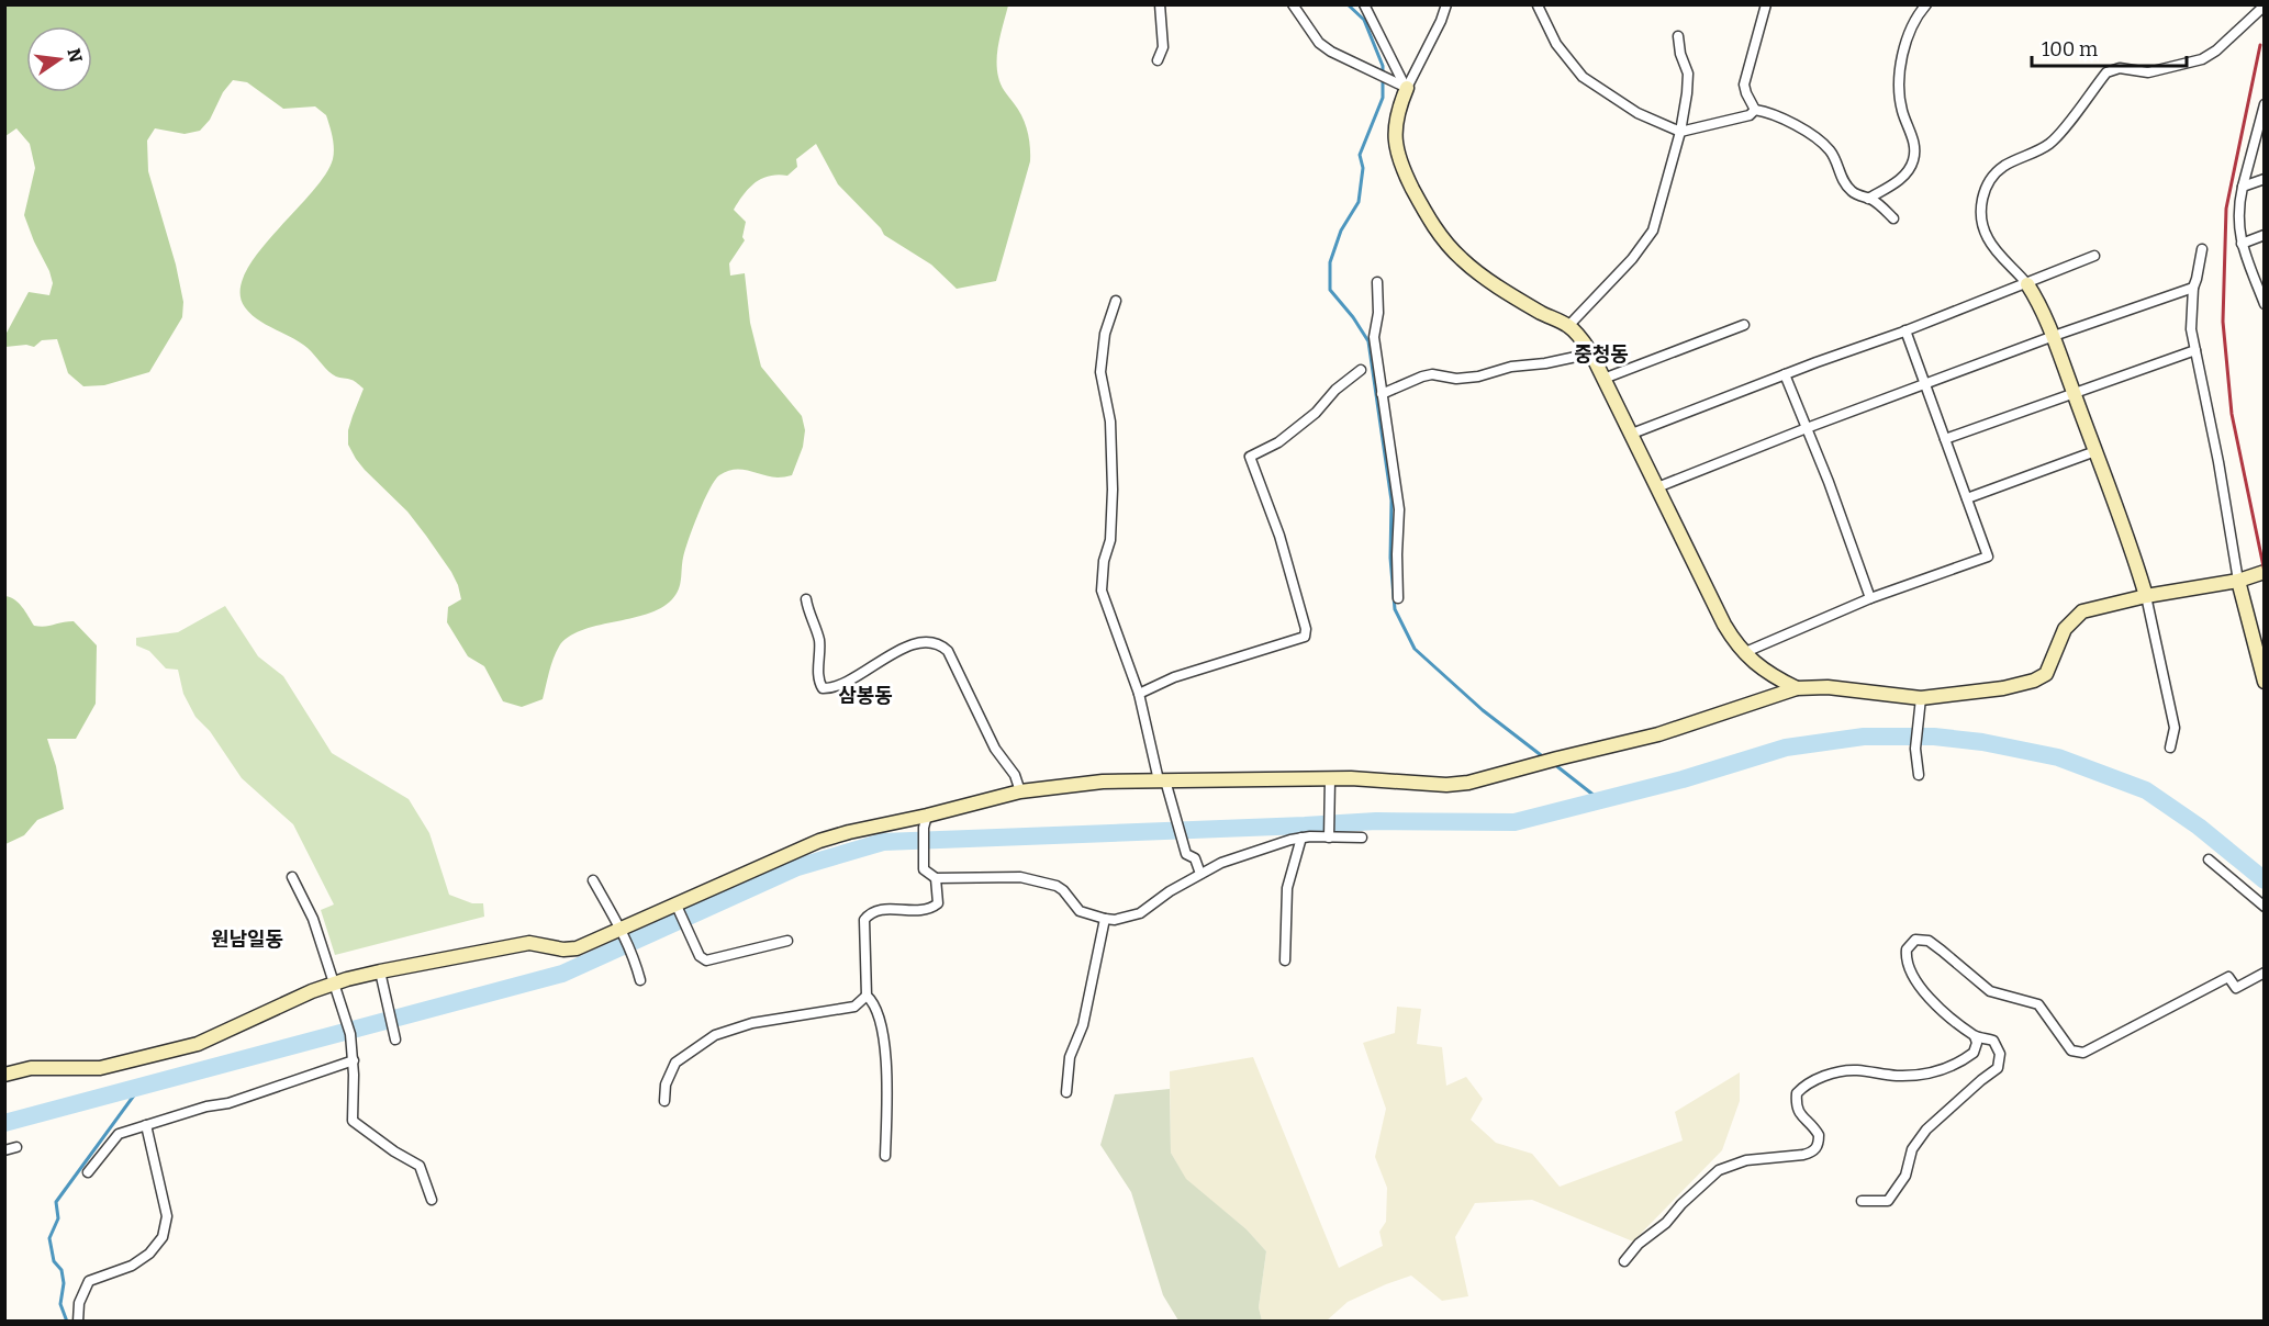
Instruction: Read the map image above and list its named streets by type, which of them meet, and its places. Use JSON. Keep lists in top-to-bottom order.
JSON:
{
  "districts": ["중청동", "삼봉동", "원남일동"],
  "scale_bar": "100 m",
  "north": "right"
}
